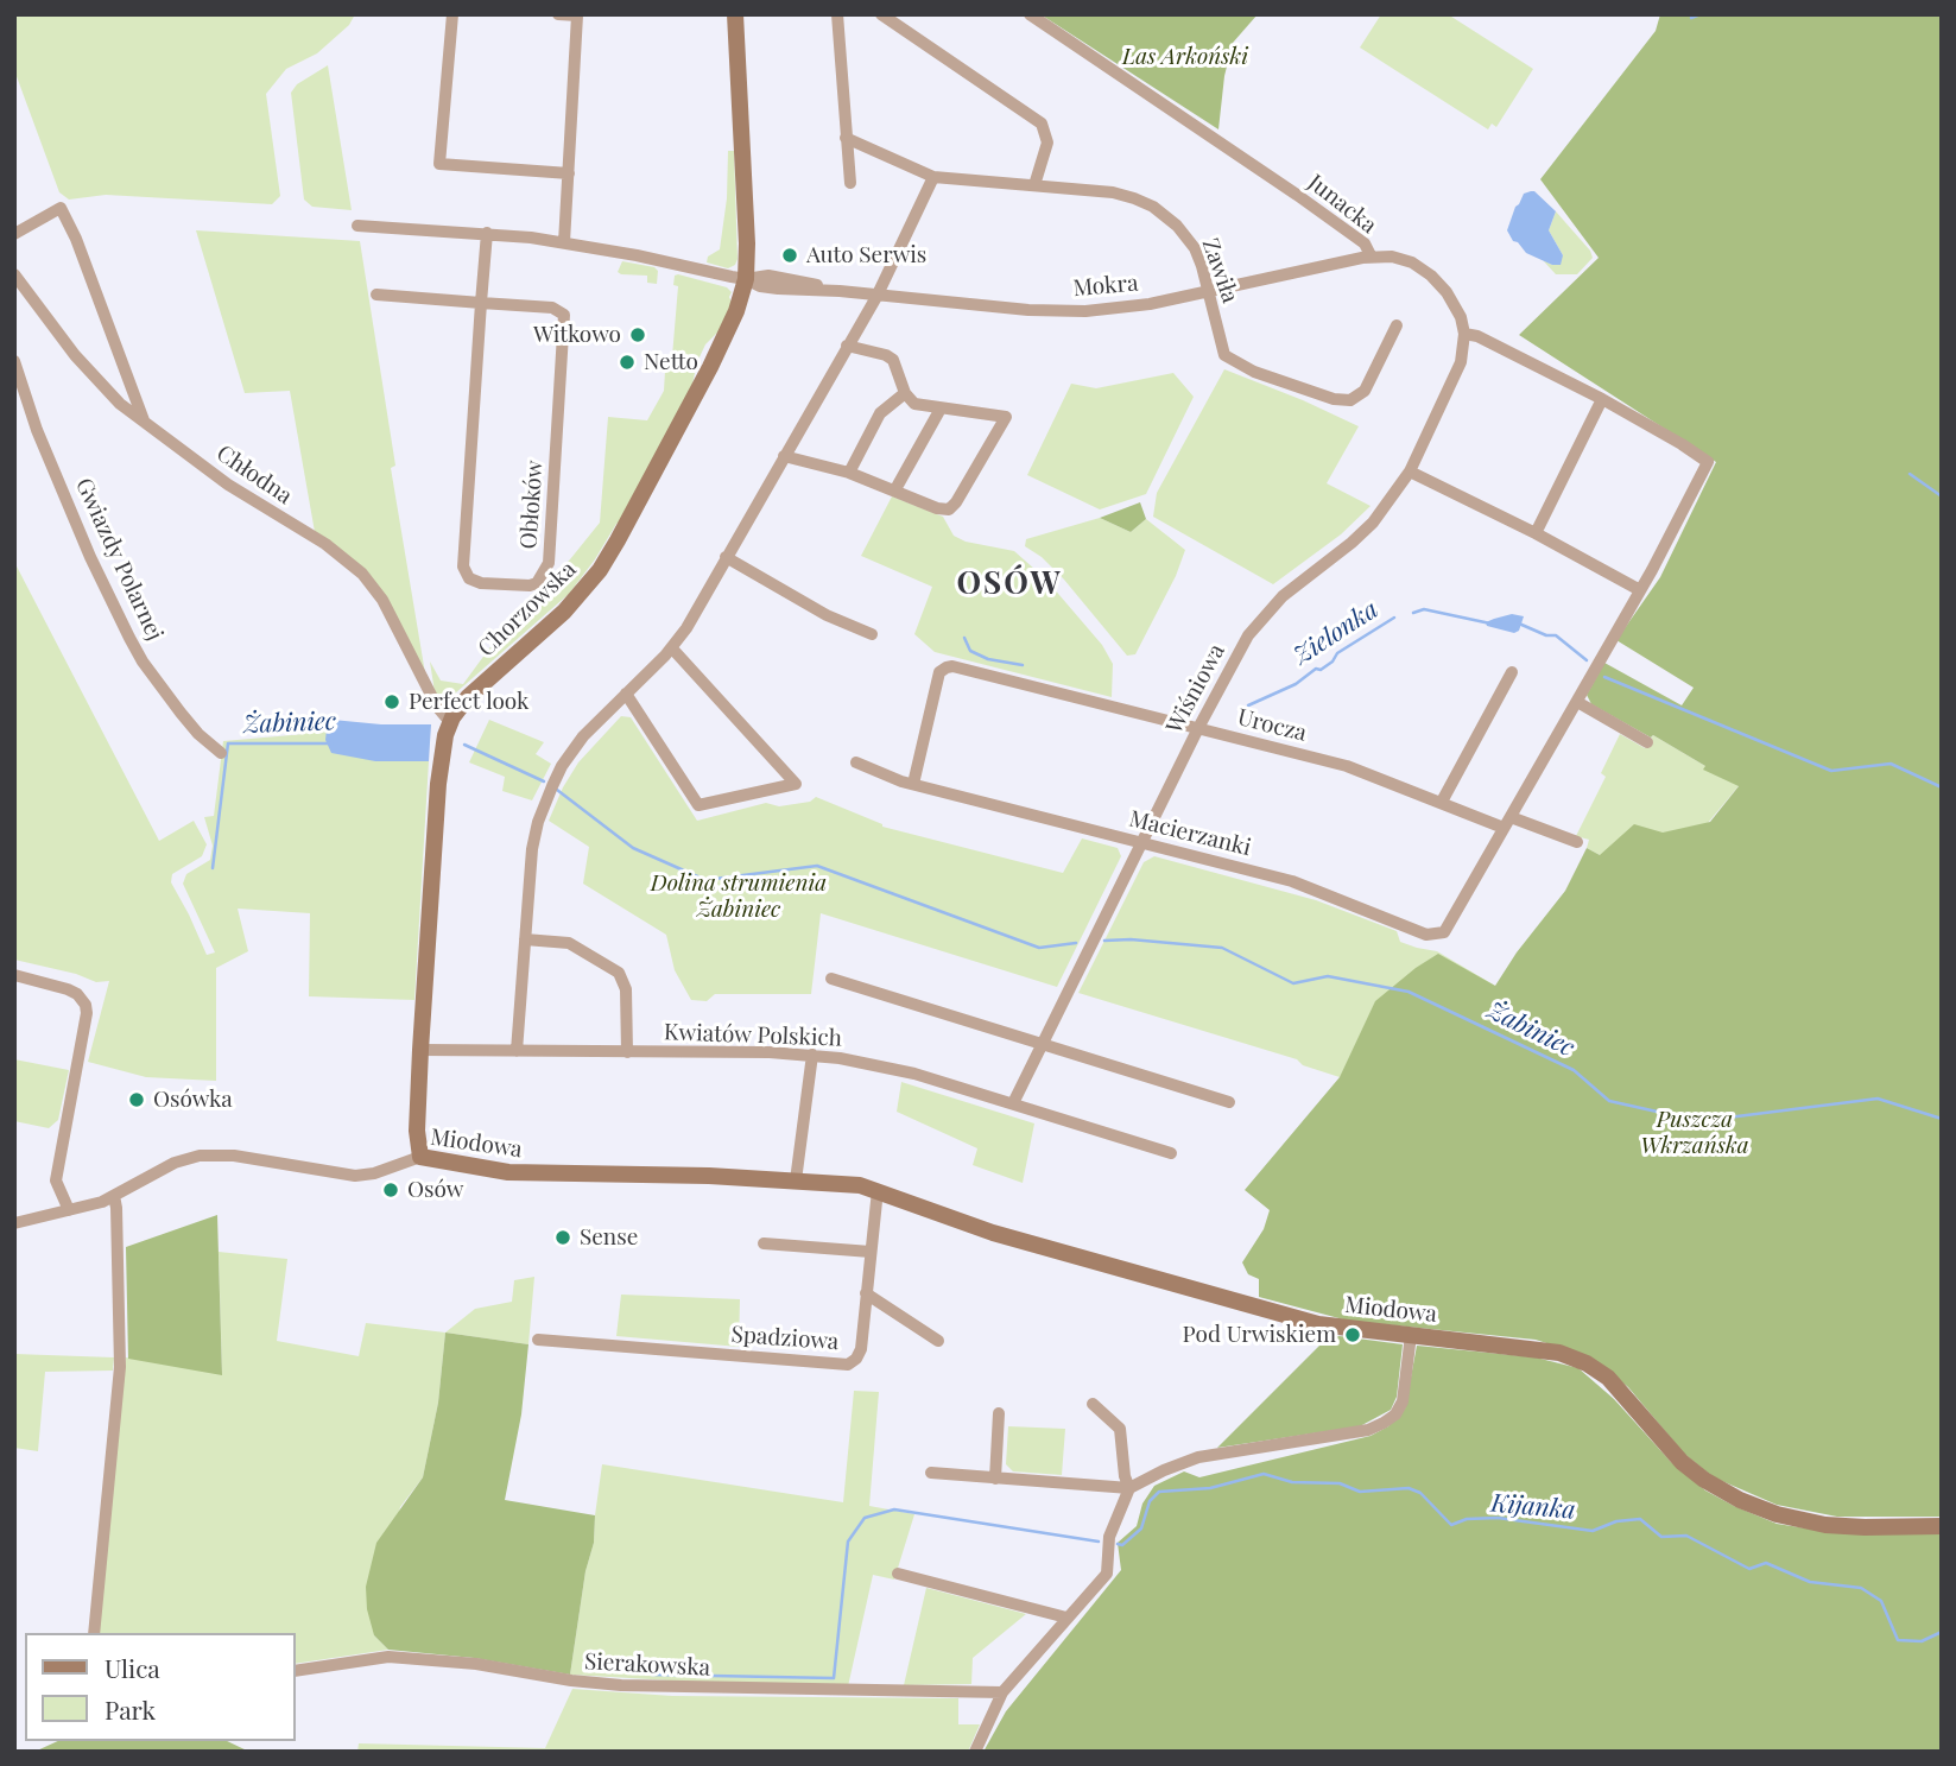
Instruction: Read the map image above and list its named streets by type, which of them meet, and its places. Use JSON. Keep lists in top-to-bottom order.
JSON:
{
  "streets": {
    "street": [
      "Junacka",
      "Zawiła",
      "Mokra",
      "Chłodna",
      "Obłoków",
      "Gwiazdy Polarnej",
      "Chorzowska",
      "Wiśniowa",
      "Urocza",
      "Macierzanki",
      "Kwiatów Polskich",
      "Miodowa",
      "Spadziowa",
      "Sierakowska"
    ]
  },
  "crossings": [
    ["Junacka", "Mokra"],
    ["Junacka", "Wiśniowa"],
    ["Zawiła", "Mokra"],
    ["Mokra", "Obłoków"],
    ["Mokra", "Chorzowska"],
    ["Chłodna", "Chorzowska"],
    ["Chorzowska", "Kwiatów Polskich"],
    ["Chorzowska", "Miodowa"],
    ["Wiśniowa", "Urocza"],
    ["Wiśniowa", "Macierzanki"],
    ["Wiśniowa", "Kwiatów Polskich"],
    ["Urocza", "Macierzanki"],
    ["Miodowa", "Spadziowa"]
  ],
  "districts": ["OSÓW"],
  "water": ["Zielonka", "Żabiniec", "Kijanka"],
  "parks": ["Las Arkoński", "Dolina strumienia Żabiniec", "Puszcza Wkrzańska"],
  "places": [
    "Auto Serwis",
    "Witkowo",
    "Netto",
    "Perfect look",
    "Osówka",
    "Osów",
    "Sense",
    "Pod Urwiskiem"
  ],
  "legend": ["Ulica", "Park"]
}
